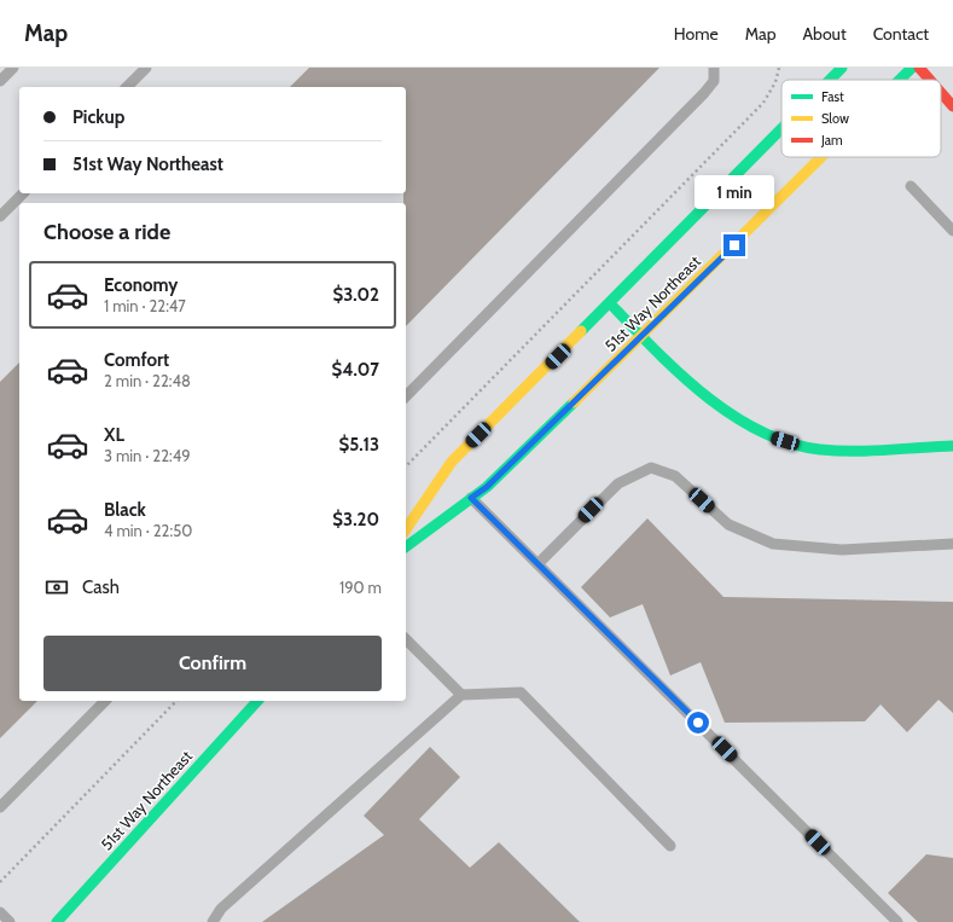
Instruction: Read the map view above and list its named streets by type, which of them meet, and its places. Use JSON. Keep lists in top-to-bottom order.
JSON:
{
  "streets": {
    "street": ["51st Way Northeast"]
  },
  "legend": ["Fast", "Slow", "Jam"],
  "page": {
    "header": "Map",
    "nav": [
      "Home",
      "Map",
      "About",
      "Contact"
    ],
    "banner": ["Pickup", "51st Way Northeast"],
    "bubble": "1 min",
    "heading": "Choose a ride",
    "list": [
      {
        "name": "Economy",
        "note": "1 min · 22:47",
        "value": "$3.02"
      },
      {
        "name": "Comfort",
        "note": "2 min · 22:48",
        "value": "$4.07"
      },
      {
        "name": "XL",
        "note": "3 min · 22:49",
        "value": "$5.13"
      },
      {
        "name": "Black",
        "note": "4 min · 22:50",
        "value": "$3.20"
      }
    ],
    "pay": ["Cash", "190 m"],
    "buttons": "Confirm"
  }
}
